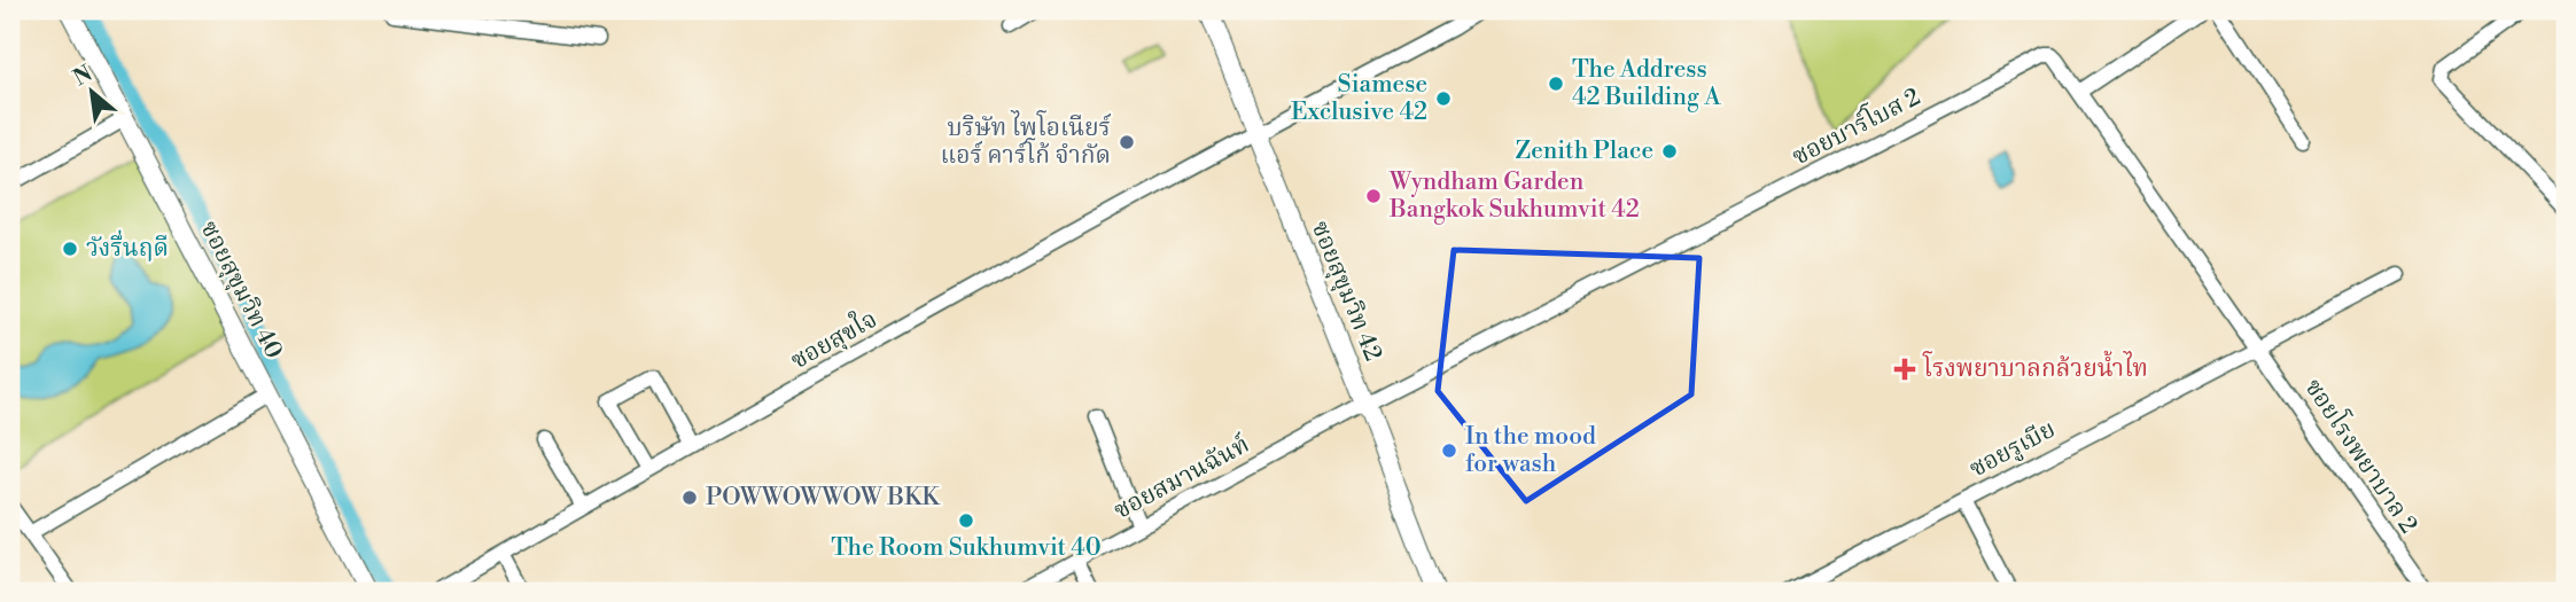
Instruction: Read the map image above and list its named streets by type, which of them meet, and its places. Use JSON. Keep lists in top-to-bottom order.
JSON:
{
  "streets": {
    "street": [
      "ซอยบาร์โบส 2",
      "ซอยสุขุมวิท 40",
      "ซอยสุขุมวิท 42",
      "ซอยสุขใจ",
      "ซอยรูเบีย",
      "ซอยโรงพยาบาล 2",
      "ซอยสมานฉันท์"
    ]
  },
  "crossings": [
    ["ซอยบาร์โบส 2", "ซอยสุขุมวิท 42"],
    ["ซอยบาร์โบส 2", "ซอยรูเบีย"],
    ["ซอยบาร์โบส 2", "ซอยโรงพยาบาล 2"],
    ["ซอยบาร์โบส 2", "ซอยสมานฉันท์"],
    ["ซอยสุขุมวิท 42", "ซอยสุขใจ"],
    ["ซอยสุขุมวิท 42", "ซอยสมานฉันท์"],
    ["ซอยรูเบีย", "ซอยโรงพยาบาล 2"]
  ],
  "places": {
    "other": [
      "The Address 42 Building A",
      "Siamese Exclusive 42",
      "บริษัท ไพโอเนียร์ แอร์ คาร์โก้ จำกัด",
      "Zenith Place",
      "Wyndham Garden Bangkok Sukhumvit 42",
      "วังรื่นฤดี",
      "In the mood for wash",
      "POWWOWWOW BKK",
      "The Room Sukhumvit 40"
    ],
    "health": ["โรงพยาบาลกล้วยน้ำไท"]
  },
  "north": "top left"
}
